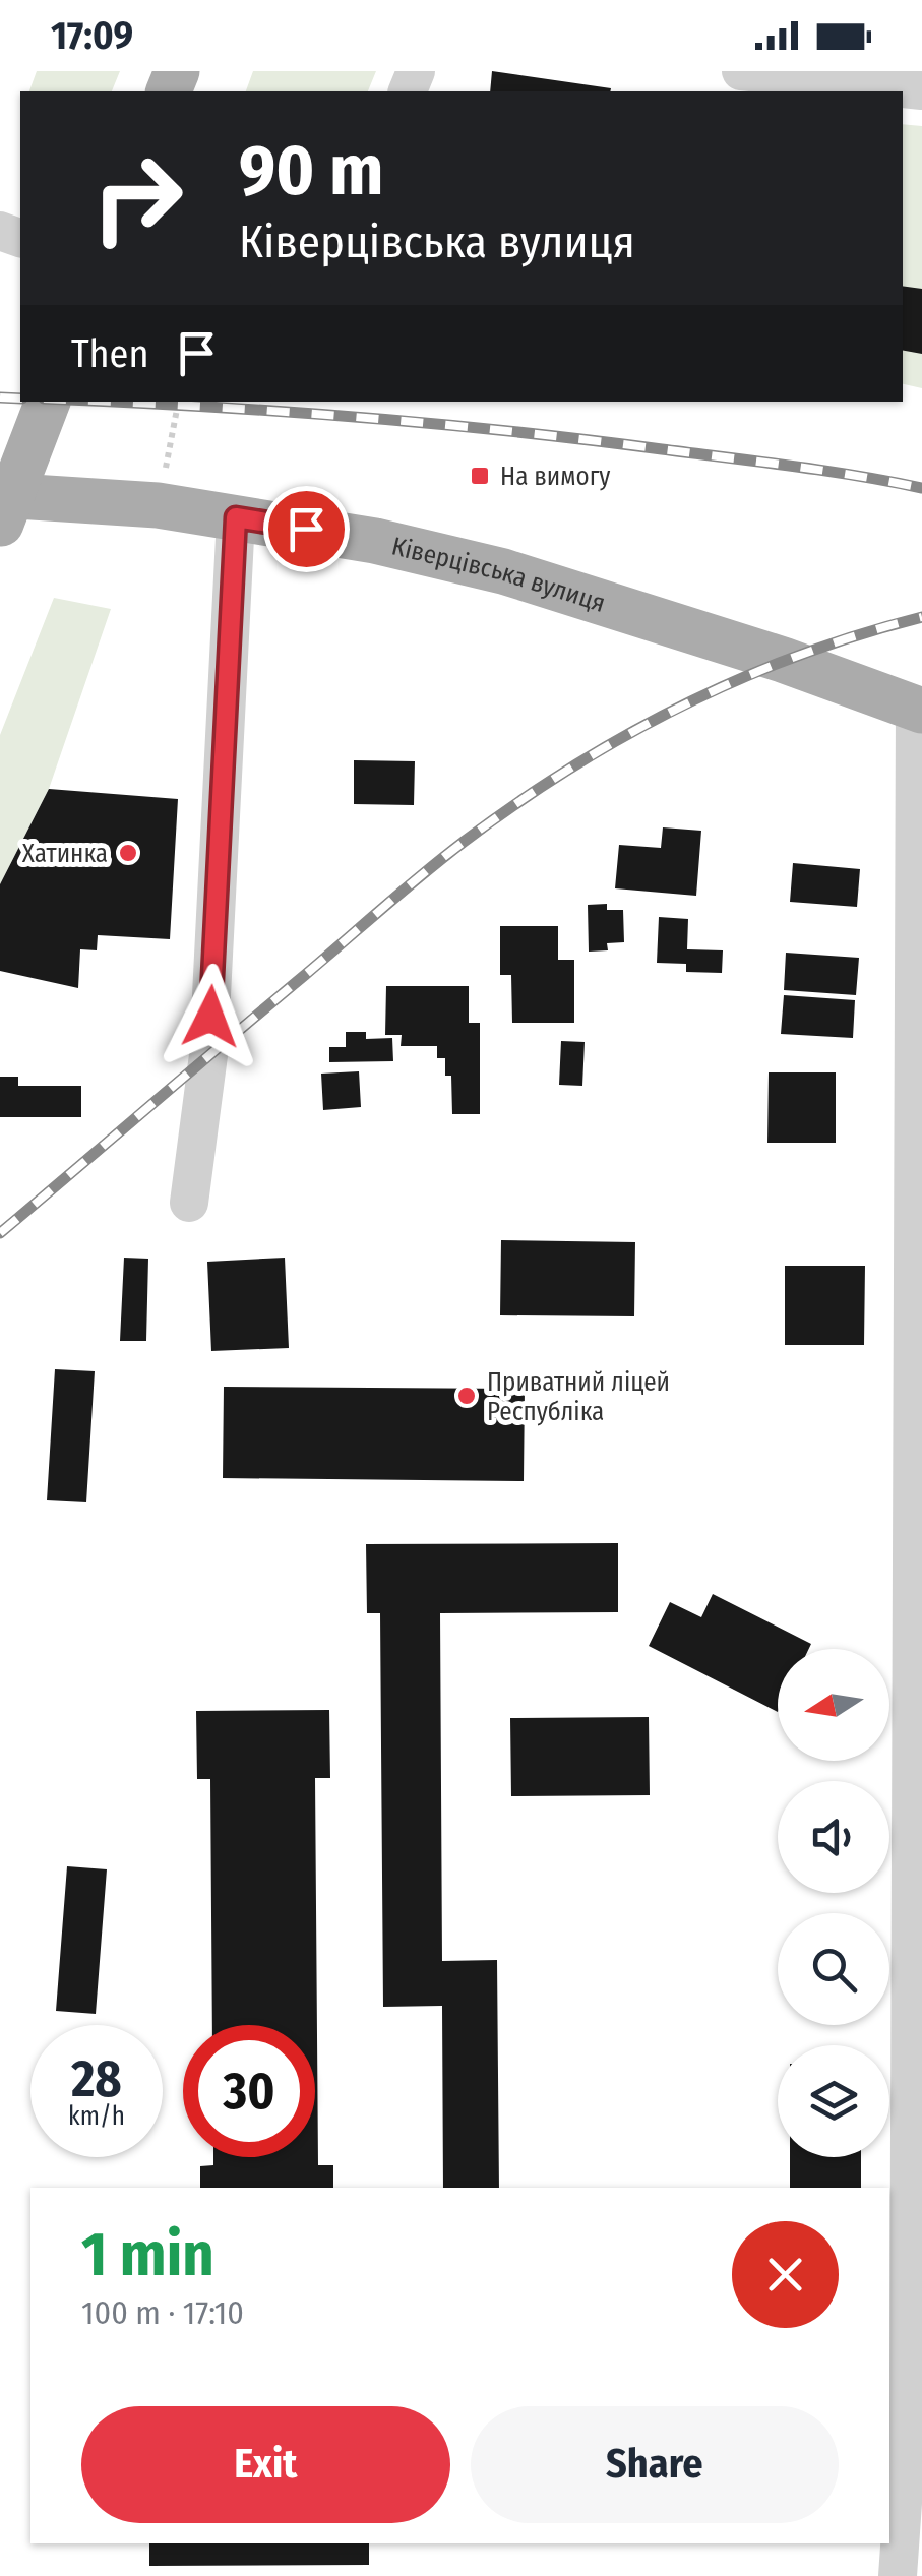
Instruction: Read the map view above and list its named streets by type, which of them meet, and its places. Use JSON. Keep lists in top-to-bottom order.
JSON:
{
  "streets": {
    "main road": ["Ківерцівська вулиця"]
  },
  "places": {
    "transit": ["На вимогу"],
    "other": ["Хатинка", "Приватний ліцей Республіка"]
  },
  "north": "left",
  "page": {
    "status": "17:09",
    "turn": ["90 m", "Ківерцівська вулиця"],
    "then": "Then",
    "speed": "28 km/h",
    "limit": "30",
    "heading": ["1 min", "100 m · 17:10"],
    "buttons": ["Exit", "Share"]
  }
}
